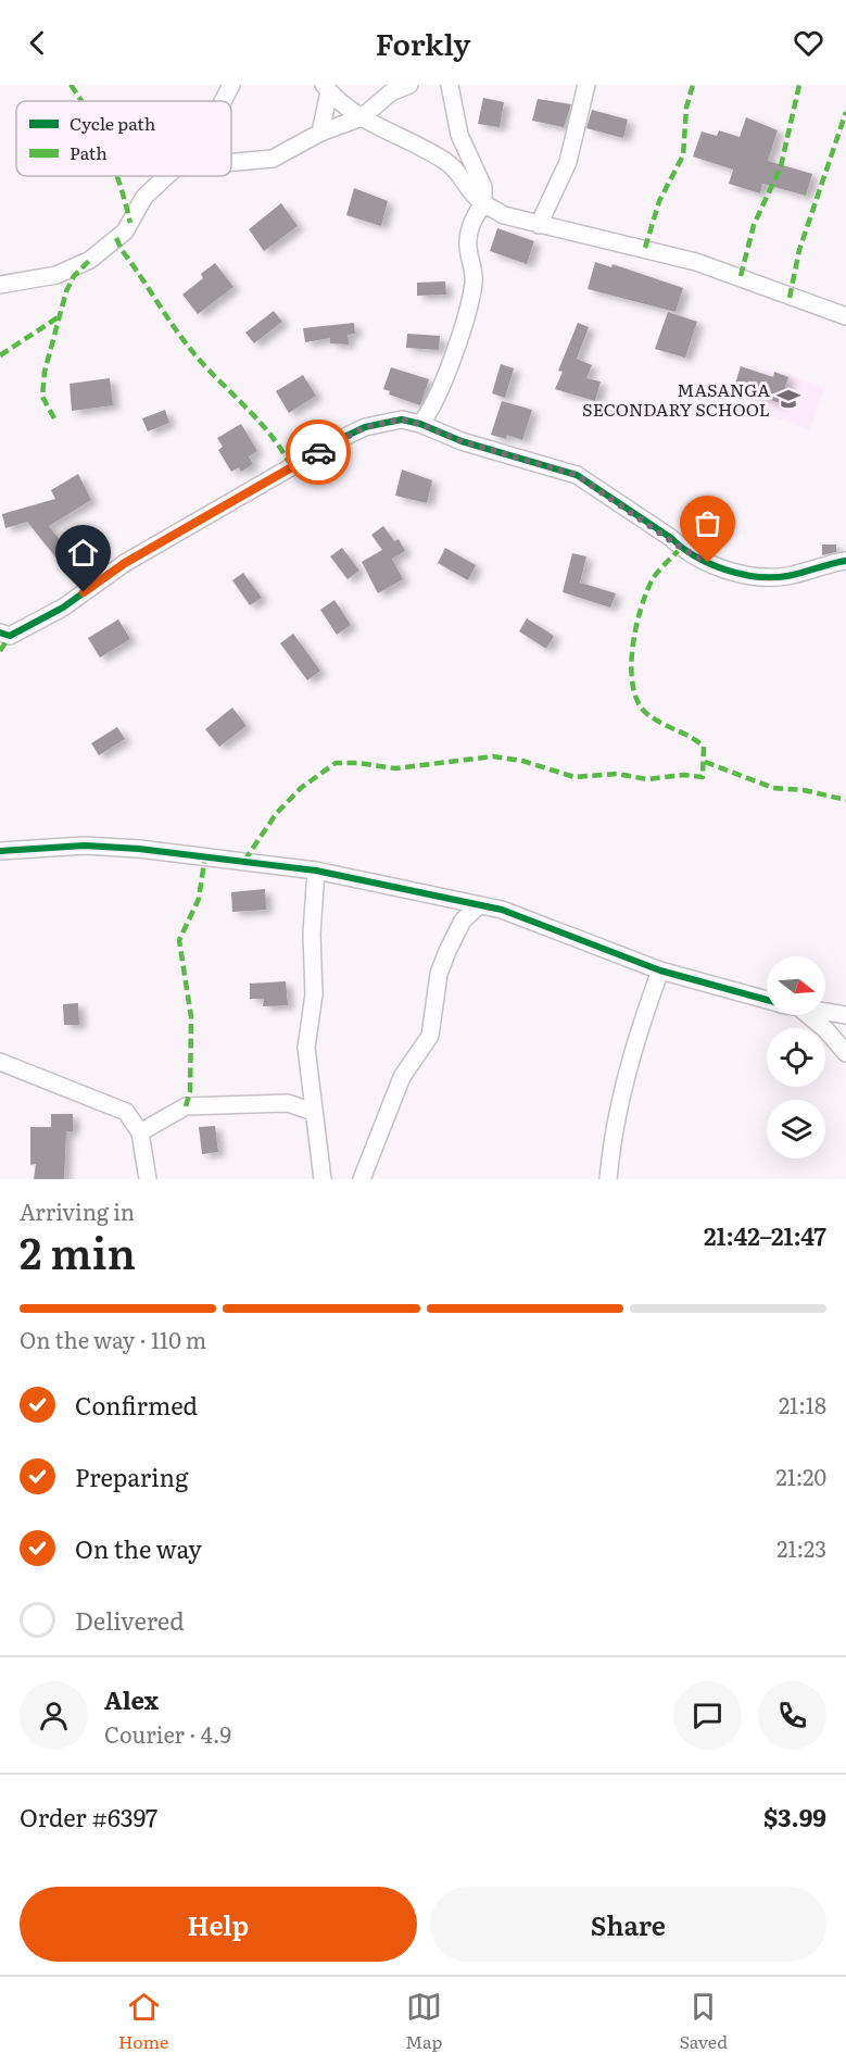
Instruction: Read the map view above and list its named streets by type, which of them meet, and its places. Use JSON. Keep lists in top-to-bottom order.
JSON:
{
  "places": {
    "school or university": ["MASANGA SECONDARY SCHOOL"]
  },
  "legend": ["Cycle path", "Path"],
  "north": "right",
  "page": {
    "header": "Forkly",
    "heading": ["2 min", "Arriving in", "21:42–21:47"],
    "panel": [
      "Alex",
      "Courier · 4.9",
      "Order #6397",
      "$3.99"
    ],
    "bar": "On the way · 110 m",
    "list": [
      ["Confirmed", "21:18"],
      ["Preparing", "21:20"],
      ["On the way", "21:23"],
      "Delivered"
    ],
    "buttons": ["Help", "Share"],
    "tabs": ["Home", "Map", "Saved"]
  }
}
